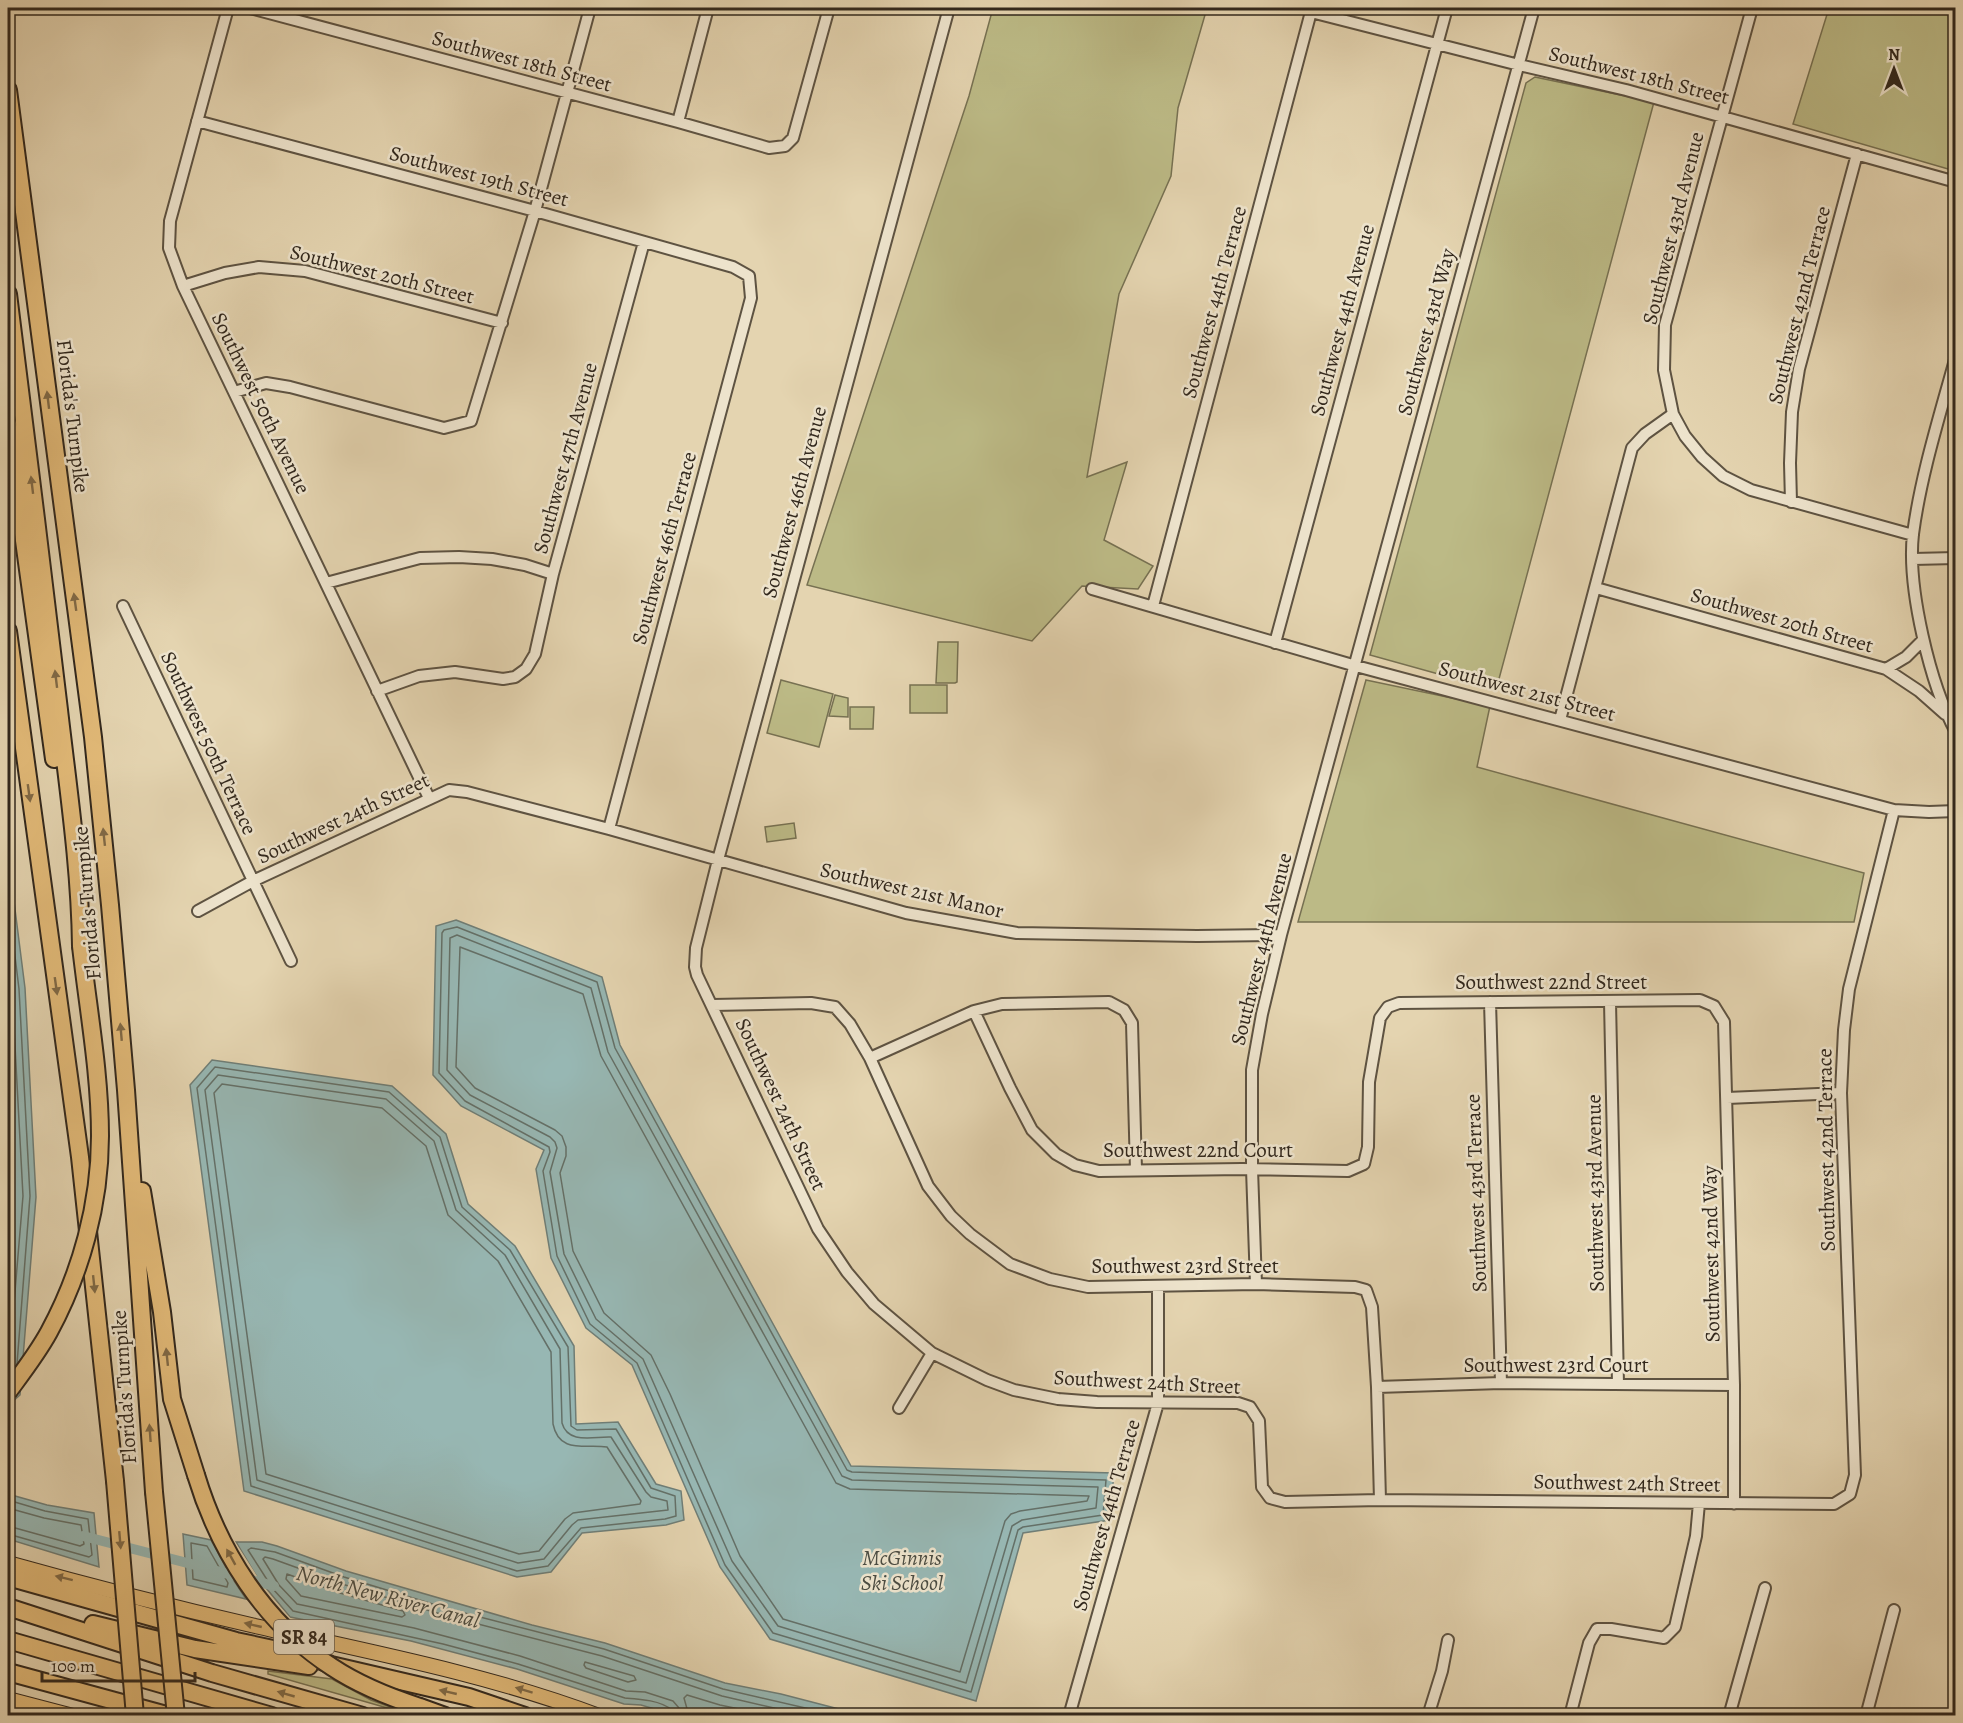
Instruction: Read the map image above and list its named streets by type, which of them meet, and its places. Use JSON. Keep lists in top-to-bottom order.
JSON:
{
  "streets": {
    "highway": ["Florida's Turnpike"],
    "main road": ["SR 84"],
    "street": [
      "Southwest 18th Street",
      "Southwest 19th Street",
      "Southwest 43rd Avenue",
      "Southwest 20th Street",
      "Southwest 44th Terrace",
      "Southwest 42nd Terrace",
      "Southwest 44th Avenue",
      "Southwest 43rd Way",
      "Southwest 50th Avenue",
      "Southwest 47th Avenue",
      "Southwest 46th Avenue",
      "Southwest 46th Terrace",
      "Southwest 21st Street",
      "Southwest 50th Terrace",
      "Southwest 24th Street",
      "Southwest 21st Manor",
      "Southwest 22nd Street",
      "Southwest 22nd Court",
      "Southwest 43rd Terrace",
      "Southwest 42nd Way",
      "Southwest 23rd Street",
      "Southwest 23rd Court"
    ]
  },
  "crossings": [
    ["Southwest 18th Street", "Southwest 43rd Avenue"],
    ["Southwest 18th Street", "Southwest 44th Terrace"],
    ["Southwest 18th Street", "Southwest 42nd Terrace"],
    ["Southwest 18th Street", "Southwest 44th Avenue"],
    ["Southwest 18th Street", "Southwest 43rd Way"],
    ["Southwest 19th Street", "Southwest 50th Avenue"],
    ["Southwest 19th Street", "Southwest 47th Avenue"],
    ["Southwest 19th Street", "Southwest 46th Terrace"],
    ["Southwest 43rd Avenue", "Southwest 22nd Street"],
    ["Southwest 43rd Avenue", "Southwest 23rd Court"],
    ["Southwest 20th Street", "Southwest 50th Avenue"],
    ["Southwest 44th Terrace", "Southwest 21st Street"],
    ["Southwest 44th Terrace", "Southwest 24th Street"],
    ["Southwest 44th Terrace", "Southwest 23rd Street"],
    ["Southwest 42nd Terrace", "Southwest 21st Street"],
    ["Southwest 42nd Terrace", "Southwest 24th Street"],
    ["Southwest 44th Avenue", "Southwest 43rd Way"],
    ["Southwest 44th Avenue", "Southwest 21st Street"],
    ["Southwest 44th Avenue", "Southwest 21st Manor"],
    ["Southwest 44th Avenue", "Southwest 22nd Court"],
    ["Southwest 44th Avenue", "Southwest 23rd Street"],
    ["Southwest 43rd Way", "Southwest 21st Street"],
    ["Southwest 50th Avenue", "Southwest 47th Avenue"],
    ["Southwest 50th Avenue", "Southwest 24th Street"],
    ["Southwest 46th Avenue", "Southwest 24th Street"],
    ["Southwest 46th Avenue", "Southwest 21st Manor"],
    ["Southwest 46th Terrace", "Southwest 24th Street"],
    ["Southwest 50th Terrace", "Southwest 24th Street"],
    ["Southwest 24th Street", "Southwest 21st Manor"],
    ["Southwest 24th Street", "Southwest 42nd Way"],
    ["Southwest 22nd Street", "Southwest 22nd Court"],
    ["Southwest 22nd Street", "Southwest 43rd Terrace"],
    ["Southwest 22nd Street", "Southwest 42nd Way"],
    ["Southwest 43rd Terrace", "Southwest 23rd Court"],
    ["Southwest 42nd Way", "Southwest 23rd Court"],
    ["Southwest 23rd Street", "Southwest 23rd Court"]
  ],
  "water": ["McGinnis Ski School", "North New River Canal"],
  "scale_bar": "100 m",
  "north": "top"
}
